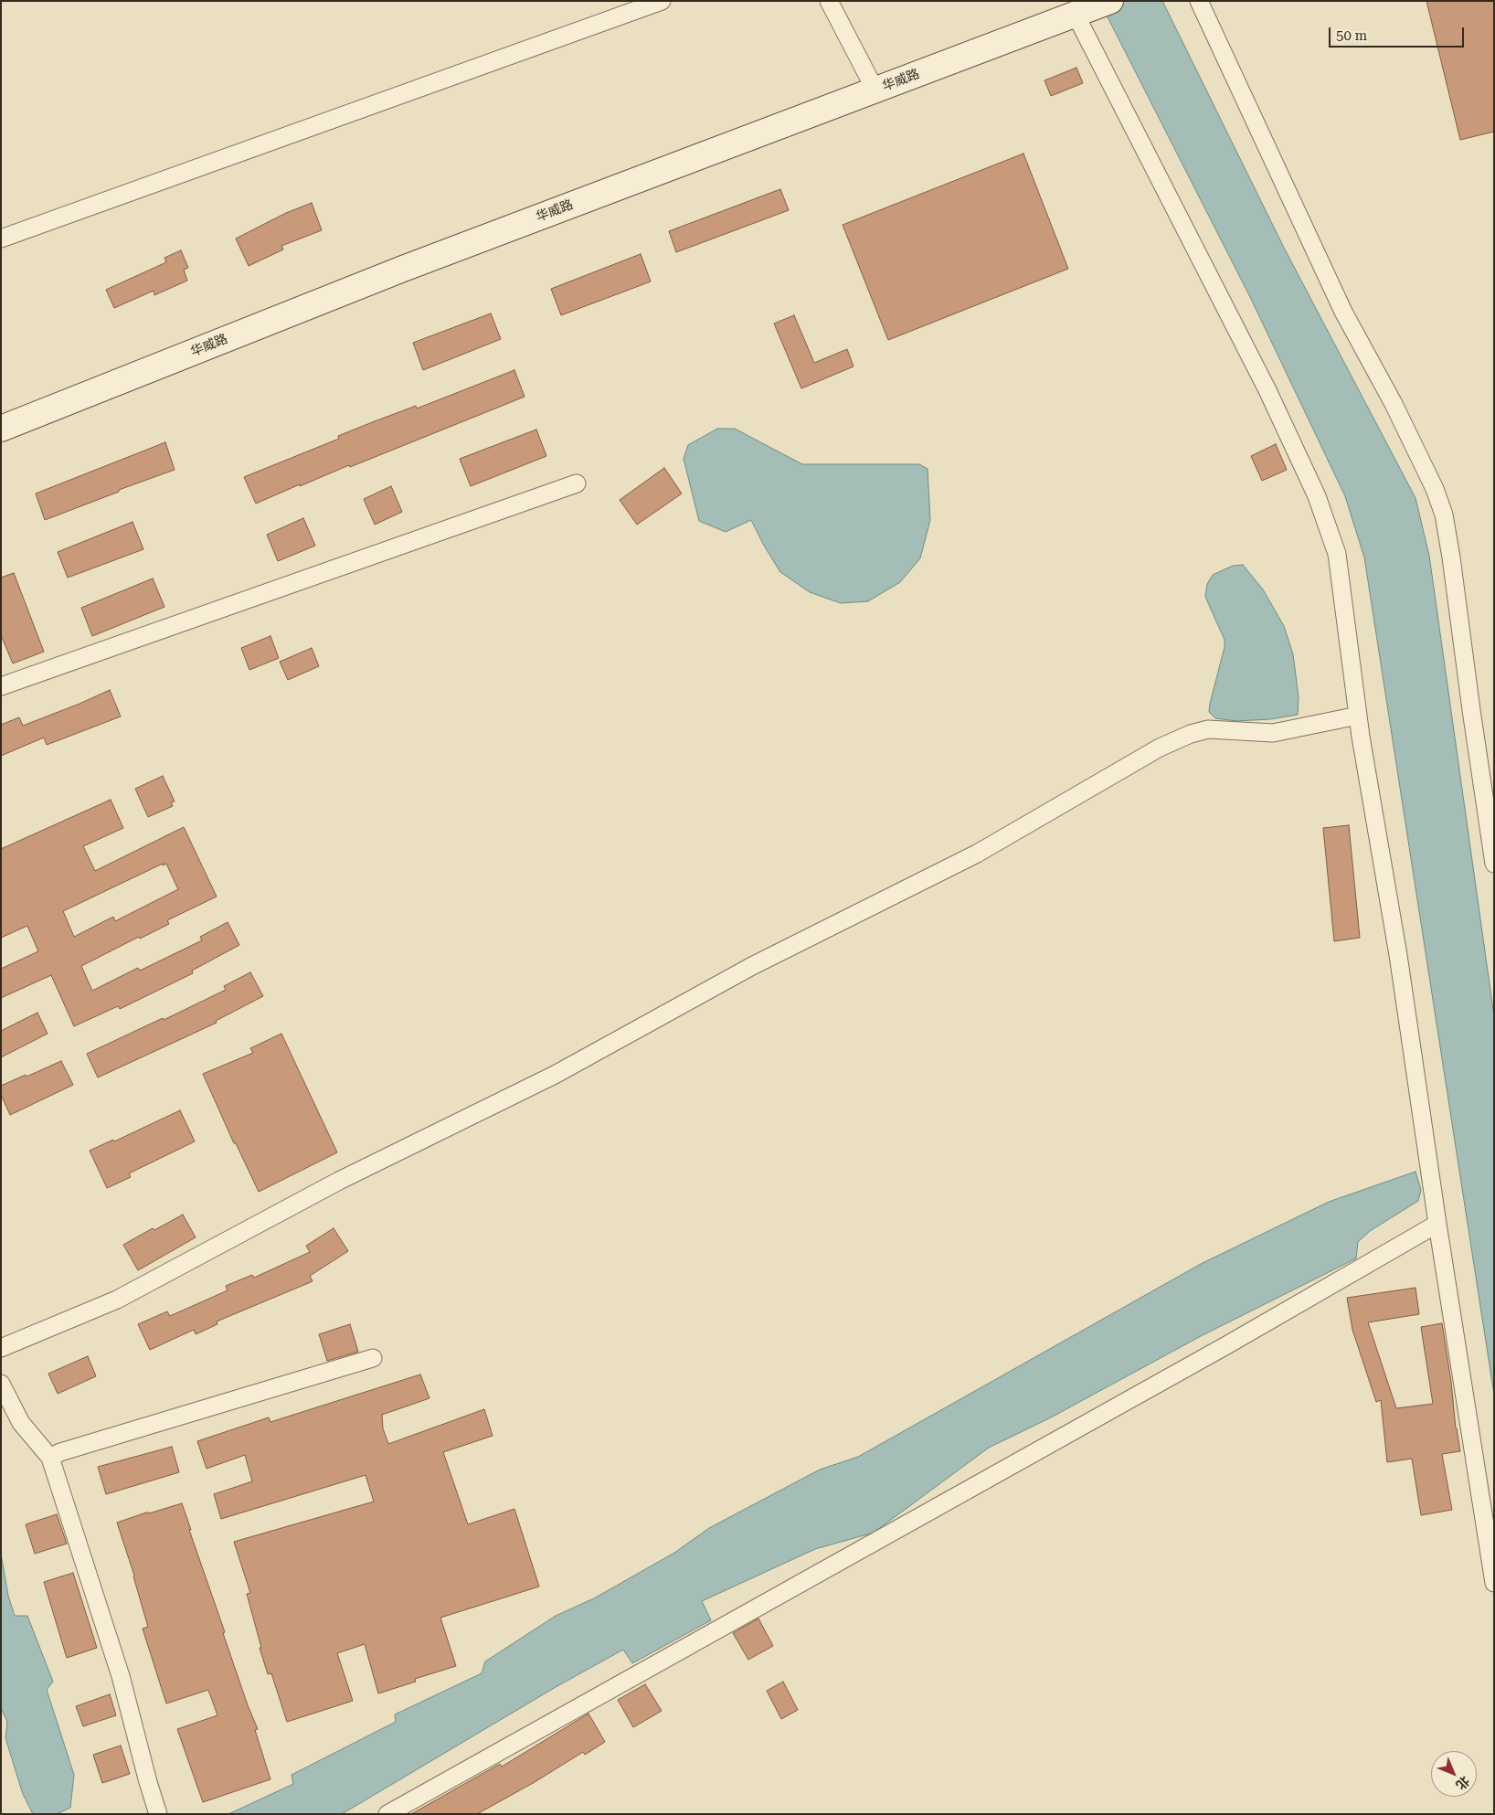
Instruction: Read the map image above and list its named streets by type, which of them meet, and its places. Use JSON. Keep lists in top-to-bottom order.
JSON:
{
  "streets": {
    "main road": ["华威路"]
  },
  "scale_bar": "50 m",
  "north": "bottom right"
}
